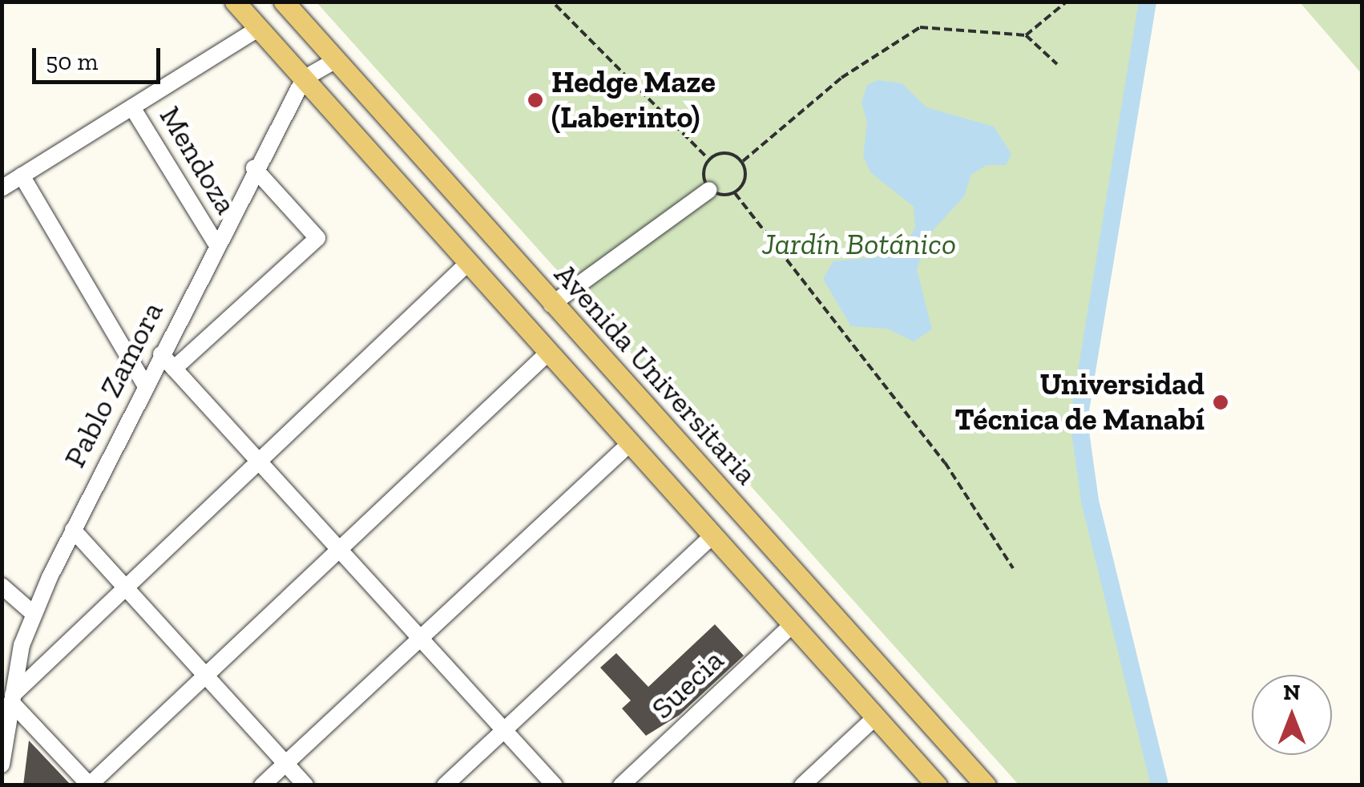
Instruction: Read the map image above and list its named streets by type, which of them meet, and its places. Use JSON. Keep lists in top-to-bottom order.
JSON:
{
  "streets": {
    "main road": ["Avenida Universitaria"],
    "street": ["Mendoza", "Pablo Zamora", "Suecia"]
  },
  "crossings": [
    ["Mendoza", "Pablo Zamora"]
  ],
  "parks": ["Jardín Botánico"],
  "places": ["Hedge Maze (Laberinto)", "Universidad Técnica de Manabí"],
  "scale_bar": "50 m",
  "north": "top"
}
